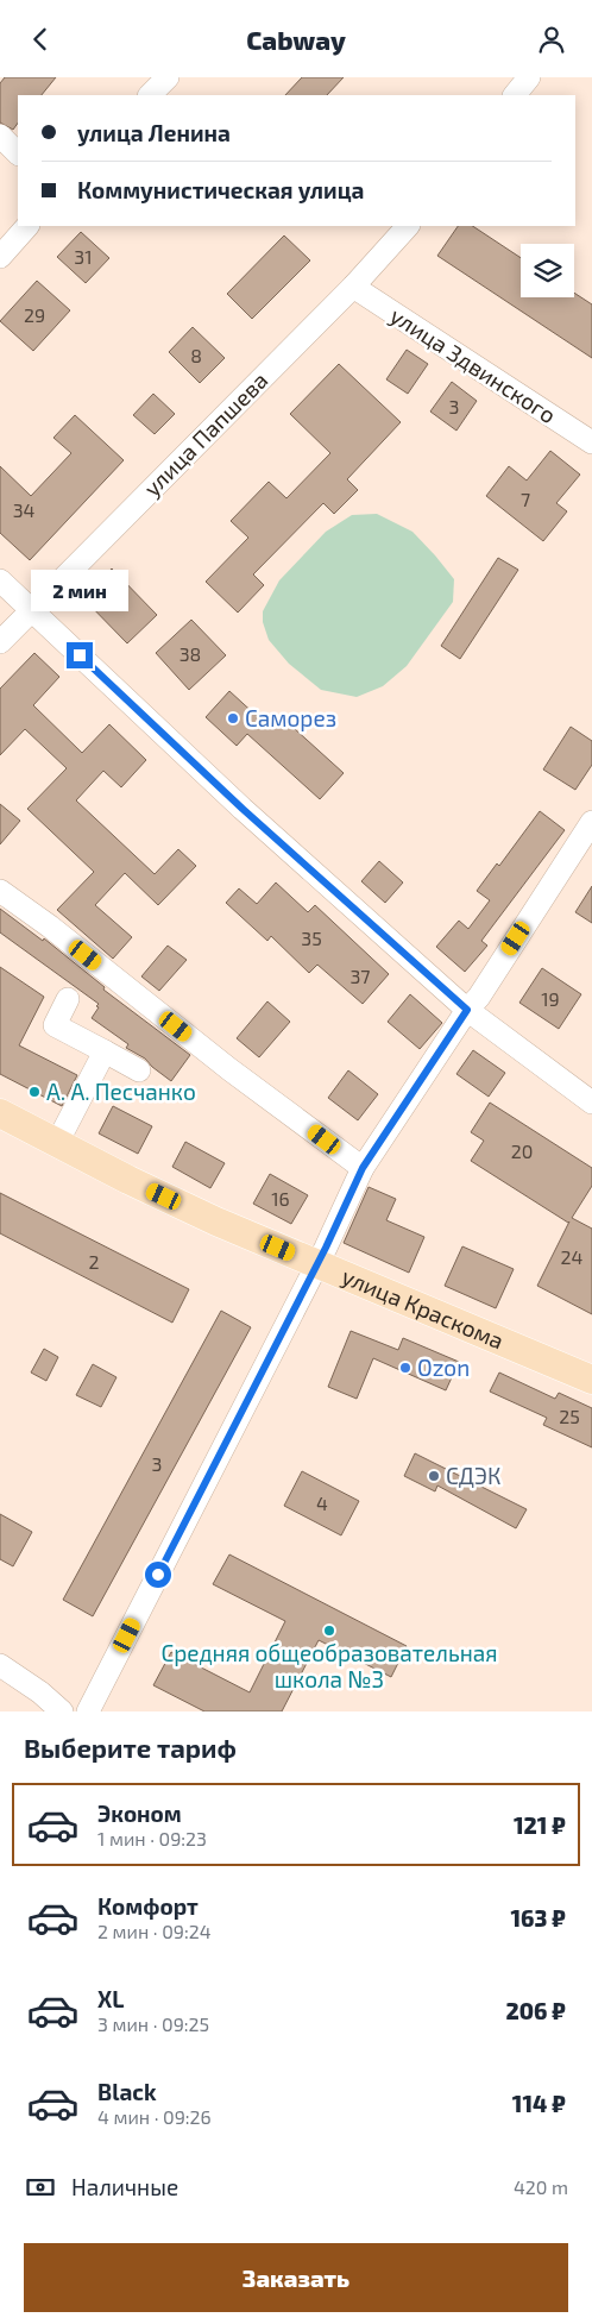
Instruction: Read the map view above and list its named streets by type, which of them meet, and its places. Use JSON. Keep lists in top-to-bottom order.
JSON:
{
  "streets": {
    "main road": ["улица Краскома"],
    "street": ["улица Здвинского", "улица Папшева"]
  },
  "crossings": [
    ["улица Здвинского", "улица Папшева"]
  ],
  "places": [
    "Саморез",
    "А. А. Песчанко",
    "Ozon",
    "СДЭК",
    "Средняя общеобразовательная школа №3"
  ],
  "house_numbers": [
    "31",
    "29",
    "8",
    "3",
    "7",
    "34",
    "38",
    "35",
    "37",
    "19",
    "20",
    "16",
    "24",
    "2",
    "25",
    "3",
    "4"
  ],
  "page": {
    "header": "Cabway",
    "banner": ["улица Ленина", "Коммунистическая улица"],
    "bubble": "2 мин",
    "heading": "Выберите тариф",
    "list": [
      {
        "name": "Эконом",
        "note": "1 мин · 09:23",
        "value": "121 ₽"
      },
      {
        "name": "Комфорт",
        "note": "2 мин · 09:24",
        "value": "163 ₽"
      },
      {
        "name": "XL",
        "note": "3 мин · 09:25",
        "value": "206 ₽"
      },
      {
        "name": "Black",
        "note": "4 мин · 09:26",
        "value": "114 ₽"
      }
    ],
    "pay": ["Наличные", "420 m"],
    "buttons": "Заказать"
  }
}
